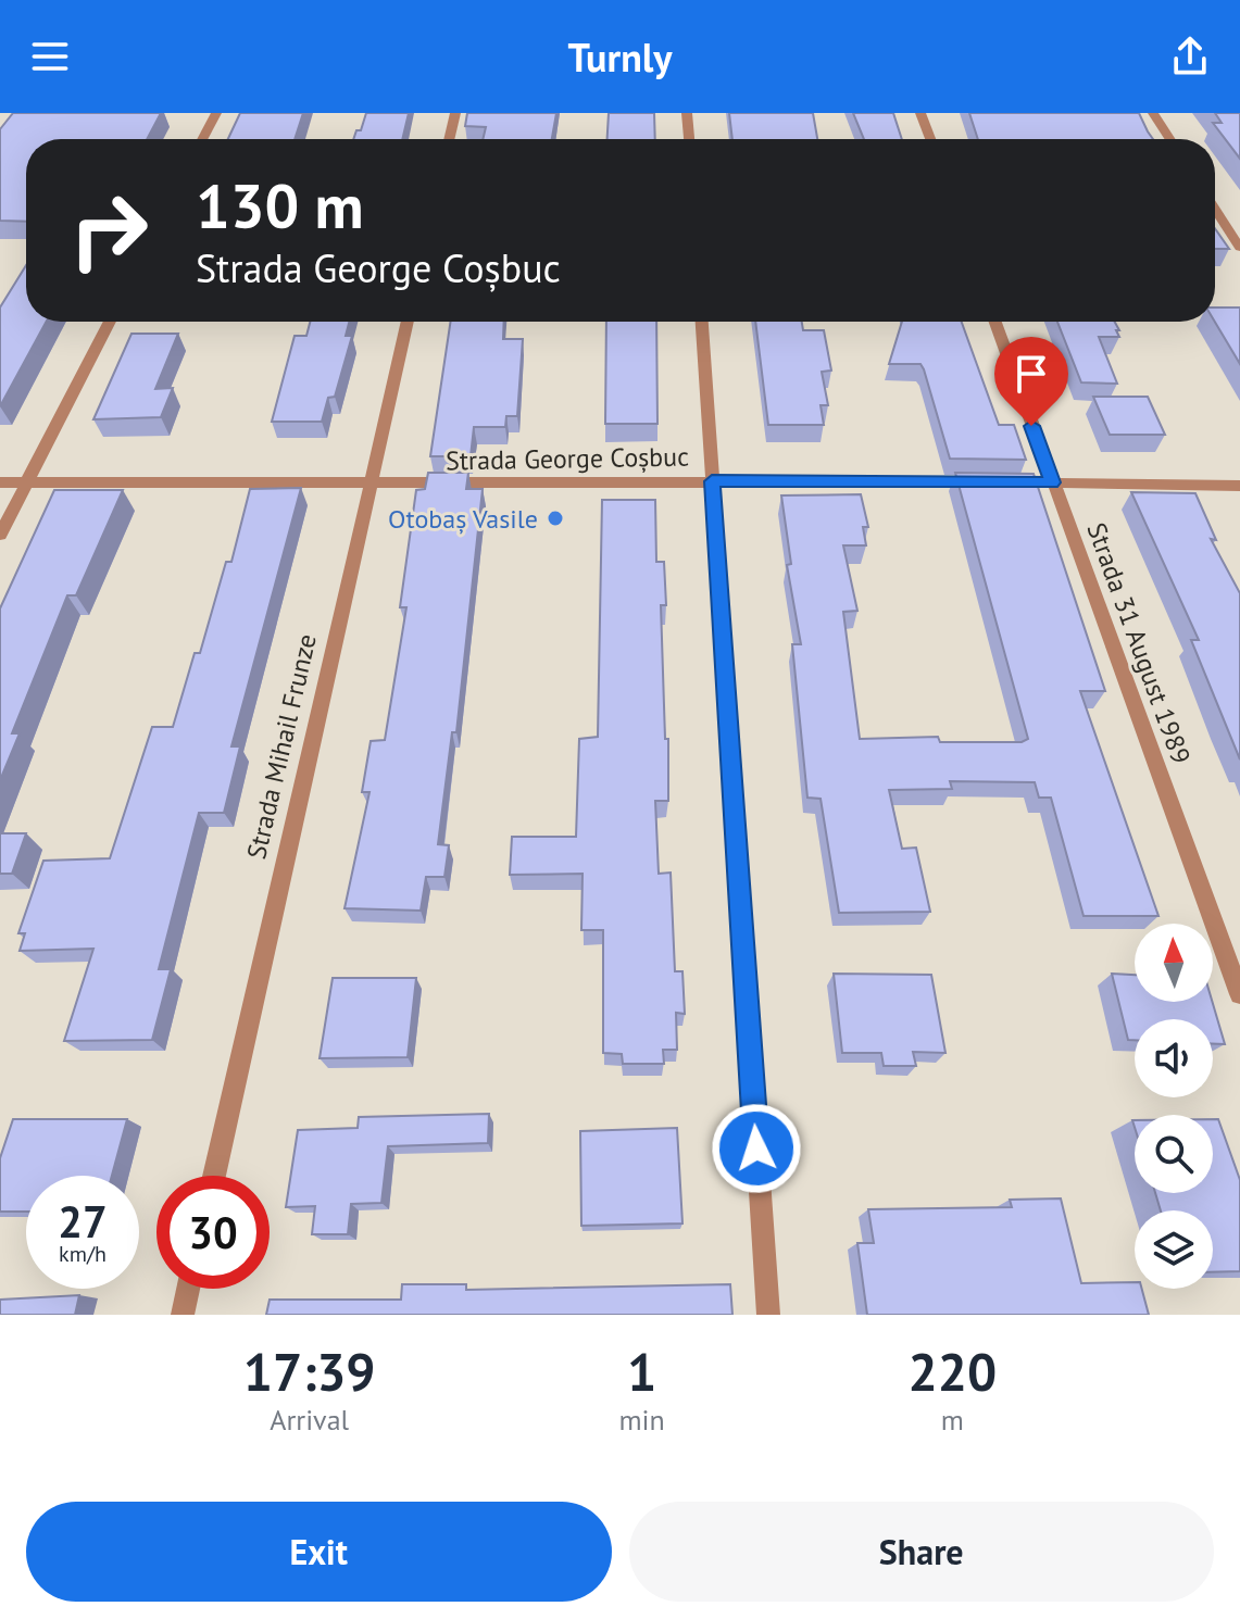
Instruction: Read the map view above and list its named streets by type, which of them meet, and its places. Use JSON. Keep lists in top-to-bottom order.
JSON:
{
  "streets": {
    "street": ["Strada George Coșbuc", "Strada 31 August 1989", "Strada Mihail Frunze"]
  },
  "crossings": [
    ["Strada George Coșbuc", "Strada 31 August 1989"],
    ["Strada George Coșbuc", "Strada Mihail Frunze"]
  ],
  "places": ["Otobaș Vasile"],
  "north": "top",
  "page": {
    "header": "Turnly",
    "turn": ["130 m", "Strada George Coșbuc"],
    "speed": "27 km/h",
    "limit": "30",
    "eta": [
      "17:39",
      "Arrival",
      "1",
      "min",
      "220",
      "m"
    ],
    "buttons": ["Exit", "Share"]
  }
}
